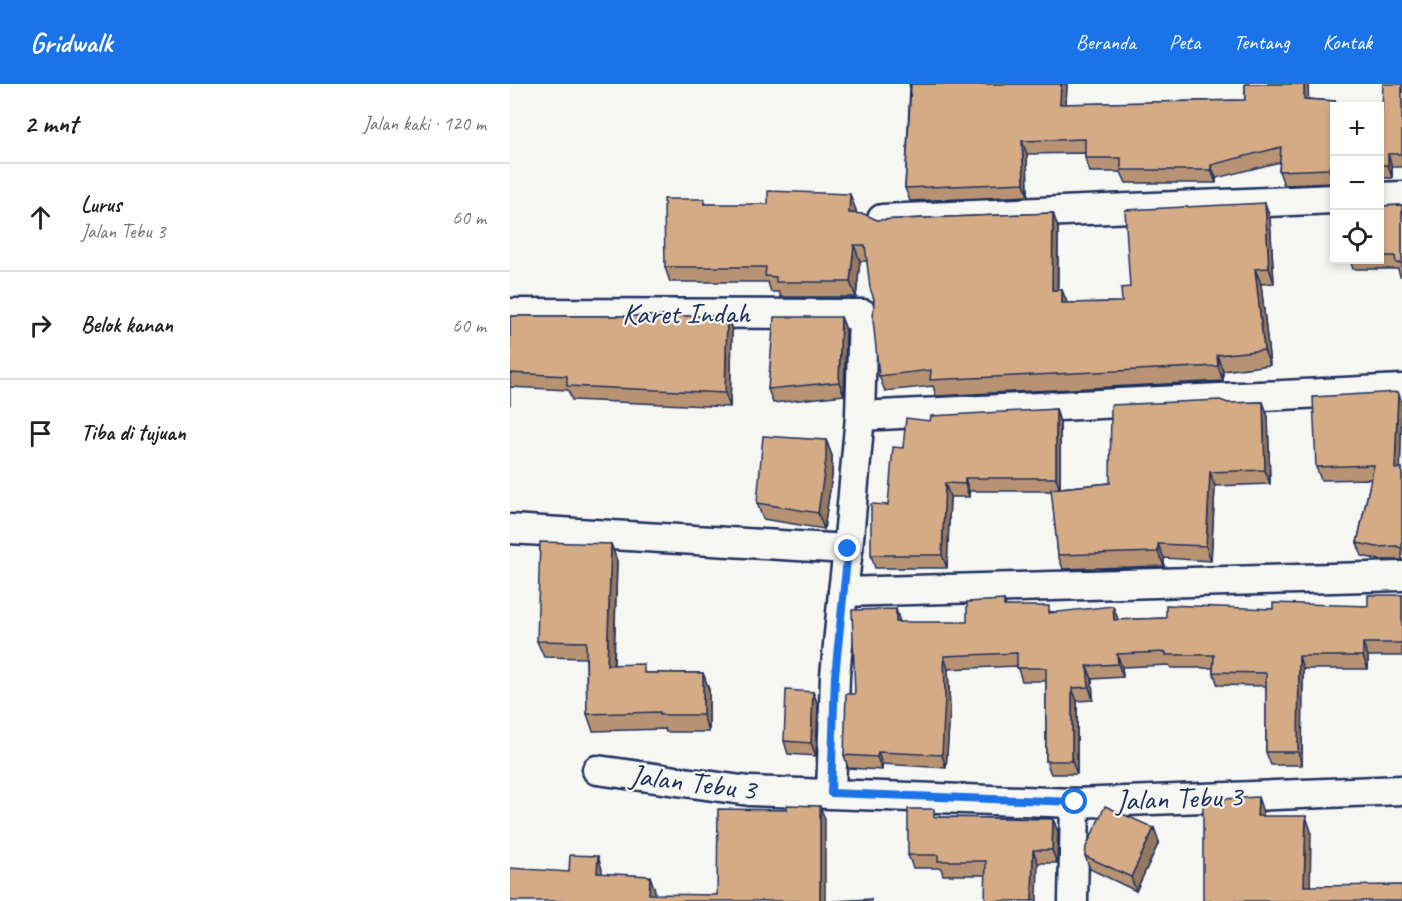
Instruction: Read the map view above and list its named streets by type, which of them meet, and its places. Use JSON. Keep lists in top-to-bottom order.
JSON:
{
  "streets": {
    "street": ["Karet Indah", "Jalan Tebu 3"]
  },
  "page": {
    "header": "Gridwalk",
    "nav": [
      "Beranda",
      "Peta",
      "Tentang",
      "Kontak"
    ],
    "heading": ["2 mnt", "Jalan kaki · 120 m"],
    "map_buttons": ["+", "−"],
    "list": [
      ["Lurus", "Jalan Tebu 3", "60 m"],
      ["Belok kanan", "60 m"],
      "Tiba di tujuan"
    ]
  }
}
